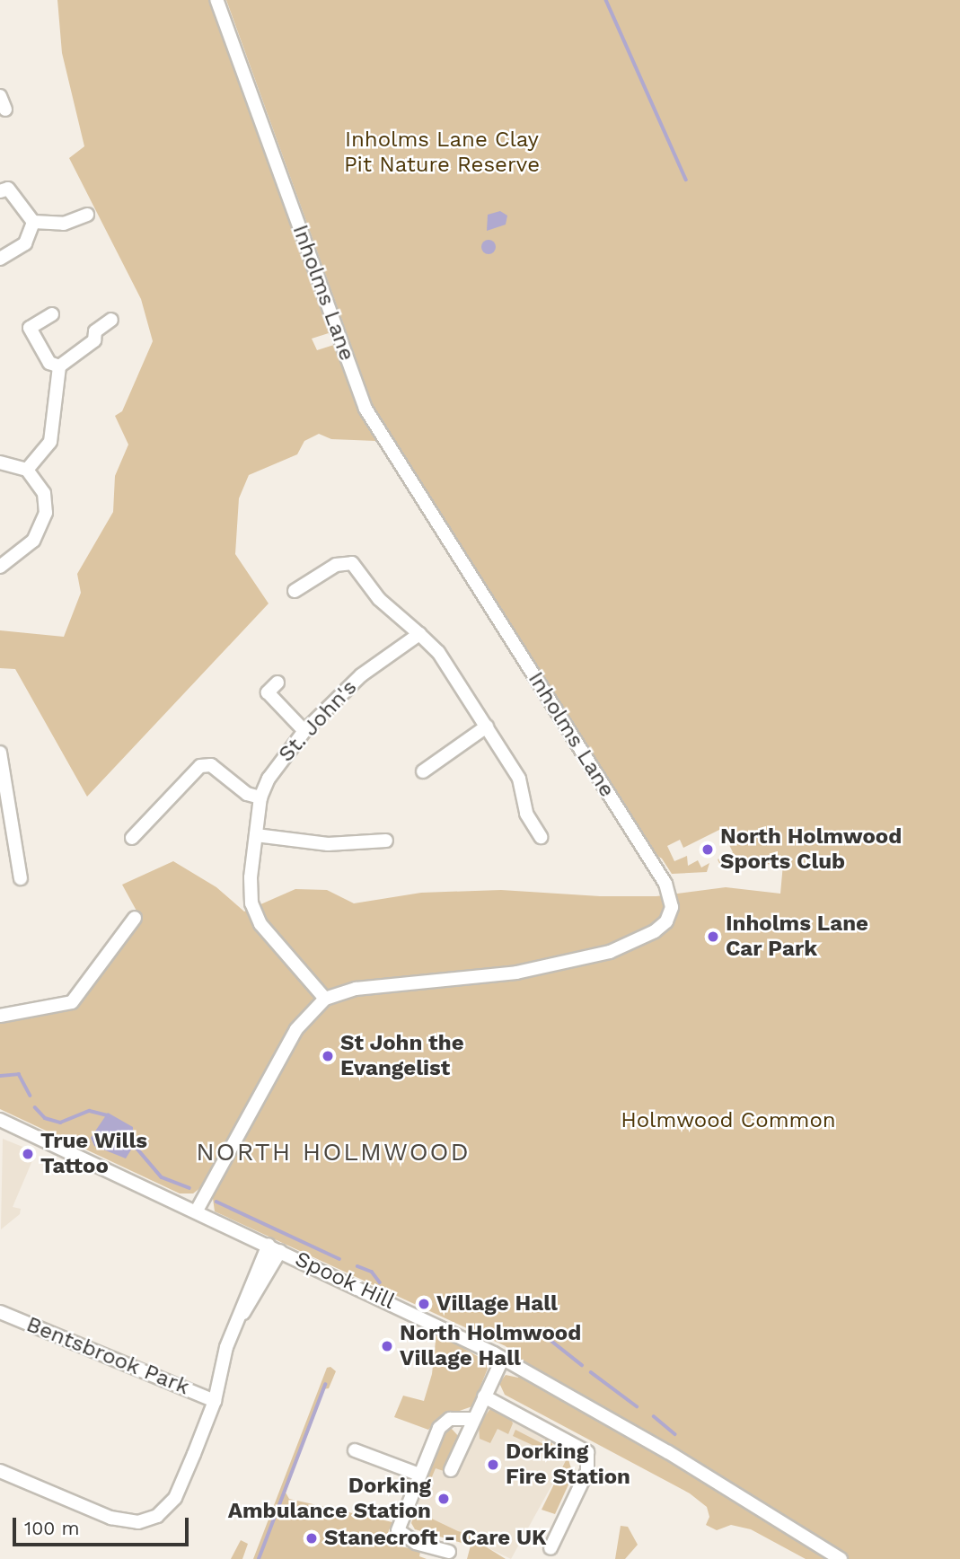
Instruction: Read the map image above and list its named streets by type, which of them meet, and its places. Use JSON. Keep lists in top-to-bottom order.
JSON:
{
  "streets": {
    "street": [
      "Inholms Lane",
      "St. John's",
      "Spook Hill",
      "Bentsbrook Park"
    ]
  },
  "crossings": [
    ["Inholms Lane", "St. John's"],
    ["Inholms Lane", "Spook Hill"],
    ["Spook Hill", "Bentsbrook Park"]
  ],
  "districts": ["NORTH HOLMWOOD"],
  "parks": ["Inholms Lane Clay Pit Nature Reserve", "Holmwood Common"],
  "places": [
    "North Holmwood Sports Club",
    "Inholms Lane Car Park",
    "St John the Evangelist",
    "True Wills Tattoo",
    "Village Hall",
    "North Holmwood Village Hall",
    "Dorking Fire Station",
    "Dorking Ambulance Station",
    "Stanecroft - Care UK"
  ],
  "scale_bar": "100 m"
}
